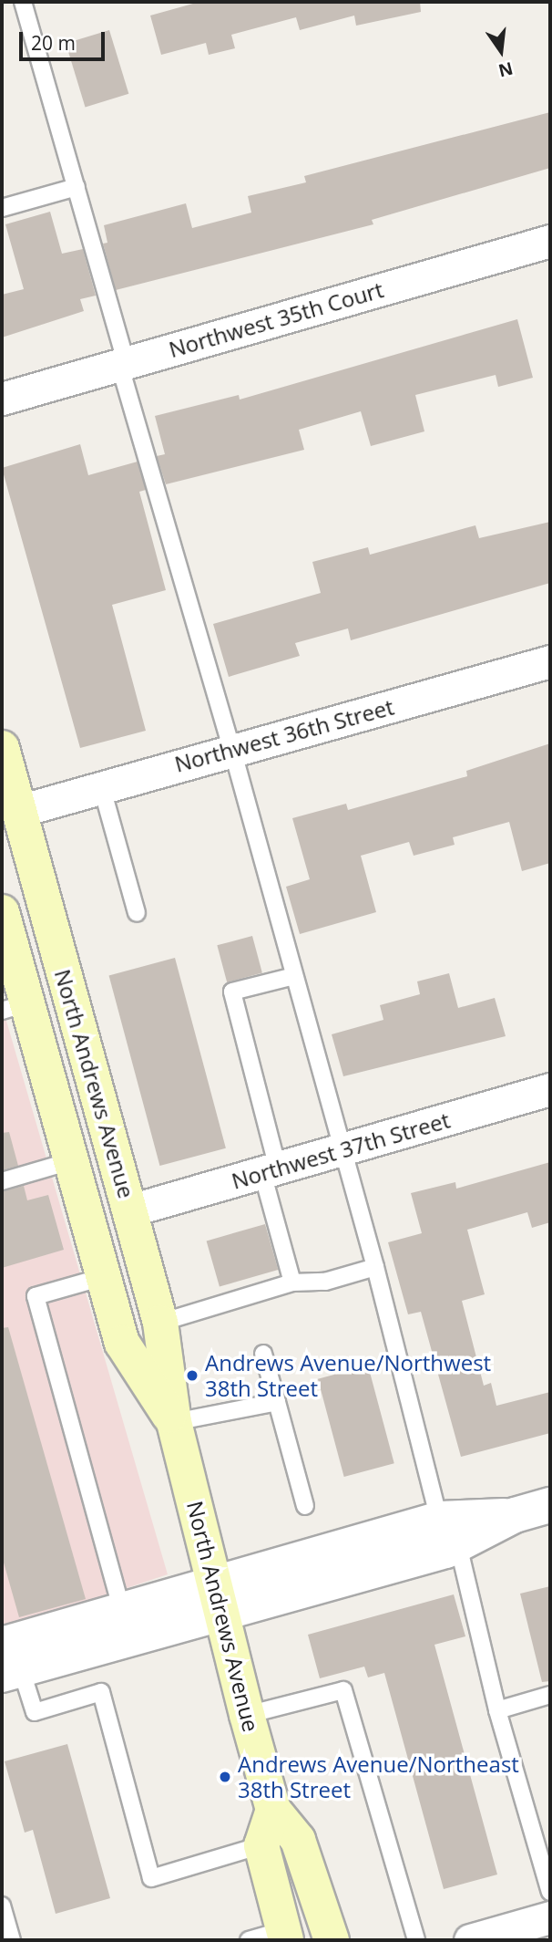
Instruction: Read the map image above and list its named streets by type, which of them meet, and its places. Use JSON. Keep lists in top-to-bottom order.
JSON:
{
  "streets": {
    "main road": ["North Andrews Avenue"],
    "street": ["Northwest 35th Court", "Northwest 36th Street", "Northwest 37th Street"]
  },
  "crossings": [
    ["Northwest 36th Street", "North Andrews Avenue"],
    ["North Andrews Avenue", "Northwest 37th Street"]
  ],
  "places": ["Andrews Avenue/Northwest 38th Street", "Andrews Avenue/Northeast 38th Street"],
  "scale_bar": "20 m",
  "north": "bottom"
}
